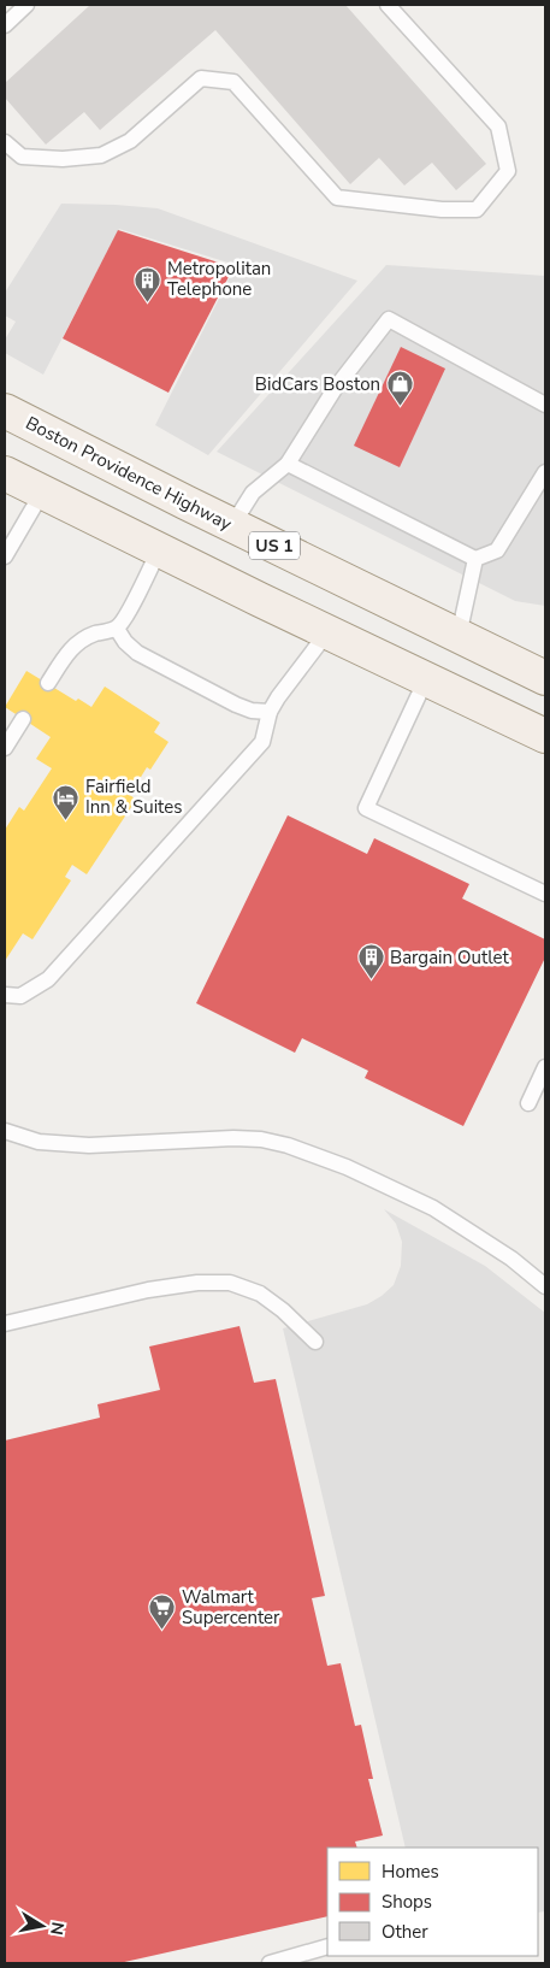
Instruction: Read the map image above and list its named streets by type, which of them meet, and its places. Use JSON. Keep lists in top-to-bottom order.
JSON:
{
  "streets": {
    "main road": ["Boston Providence Highway", "US 1"]
  },
  "places": {
    "building": ["Metropolitan Telephone", "Bargain Outlet"],
    "shop": ["BidCars Boston"],
    "hotel": ["Fairfield Inn & Suites"],
    "supermarket": ["Walmart Supercenter"]
  },
  "legend": ["Homes", "Shops", "Other"],
  "north": "right"
}
